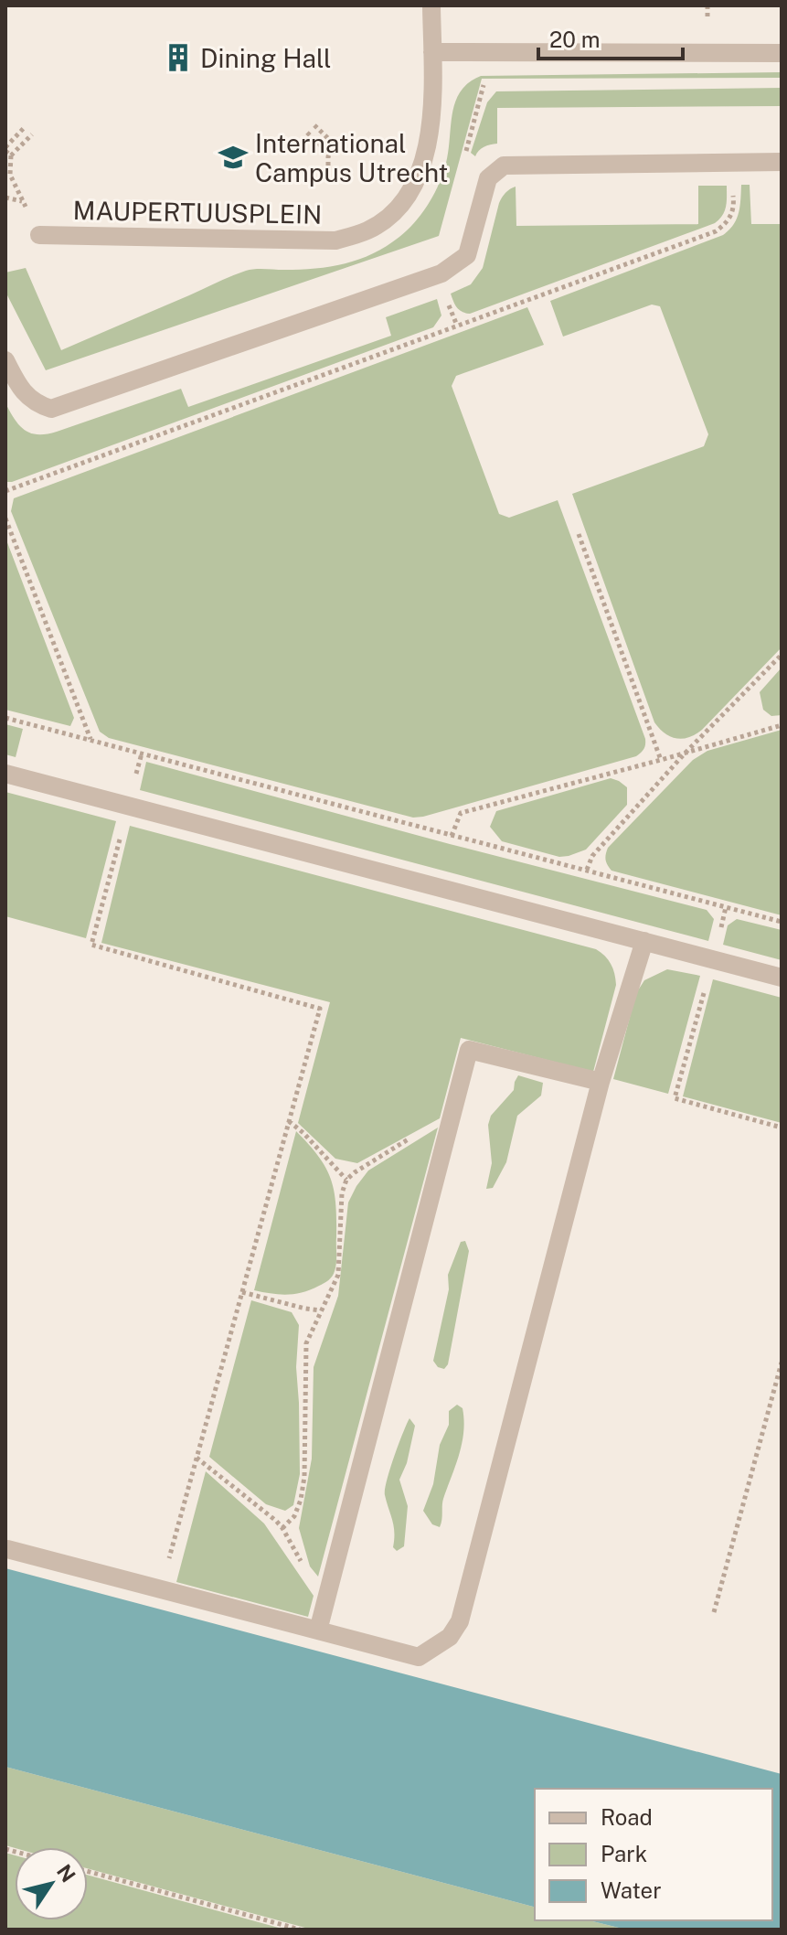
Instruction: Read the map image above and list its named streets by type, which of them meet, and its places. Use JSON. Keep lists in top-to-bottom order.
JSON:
{
  "streets": {
    "street": ["MAUPERTUUSPLEIN"]
  },
  "places": {
    "building": ["Dining Hall"],
    "school or university": ["International Campus Utrecht"]
  },
  "legend": ["Road", "Park", "Water"],
  "scale_bar": "20 m",
  "north": "top right"
}
